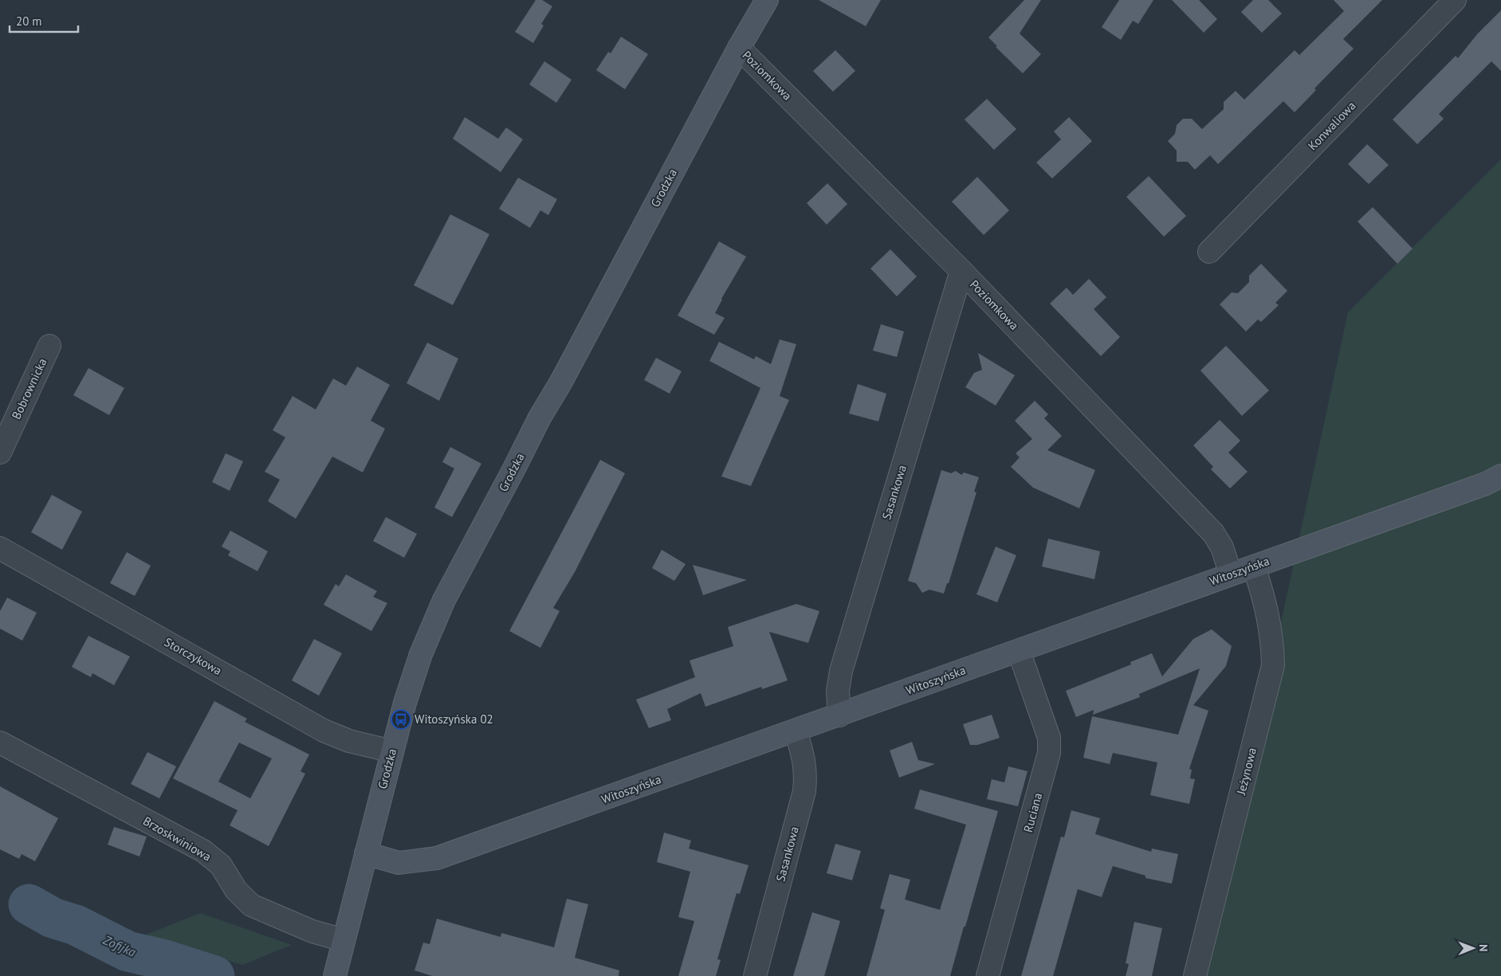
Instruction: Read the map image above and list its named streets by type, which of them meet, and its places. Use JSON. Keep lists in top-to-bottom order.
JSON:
{
  "streets": {
    "street": [
      "Poziomkowa",
      "Konwaliowa",
      "Grodzka",
      "Bobrownicka",
      "Sasankowa",
      "Witoszyńska",
      "Storczykowa",
      "Jeżynowa",
      "Ruciana",
      "Brzoskwiniowa"
    ]
  },
  "crossings": [
    ["Poziomkowa", "Grodzka"],
    ["Poziomkowa", "Sasankowa"],
    ["Poziomkowa", "Witoszyńska"],
    ["Grodzka", "Witoszyńska"],
    ["Grodzka", "Storczykowa"],
    ["Grodzka", "Brzoskwiniowa"],
    ["Sasankowa", "Witoszyńska"],
    ["Witoszyńska", "Jeżynowa"],
    ["Witoszyńska", "Ruciana"]
  ],
  "water": ["Zofijka"],
  "places": {
    "bus stop": ["Witoszyńska 02"]
  },
  "scale_bar": "20 m",
  "north": "right"
}
